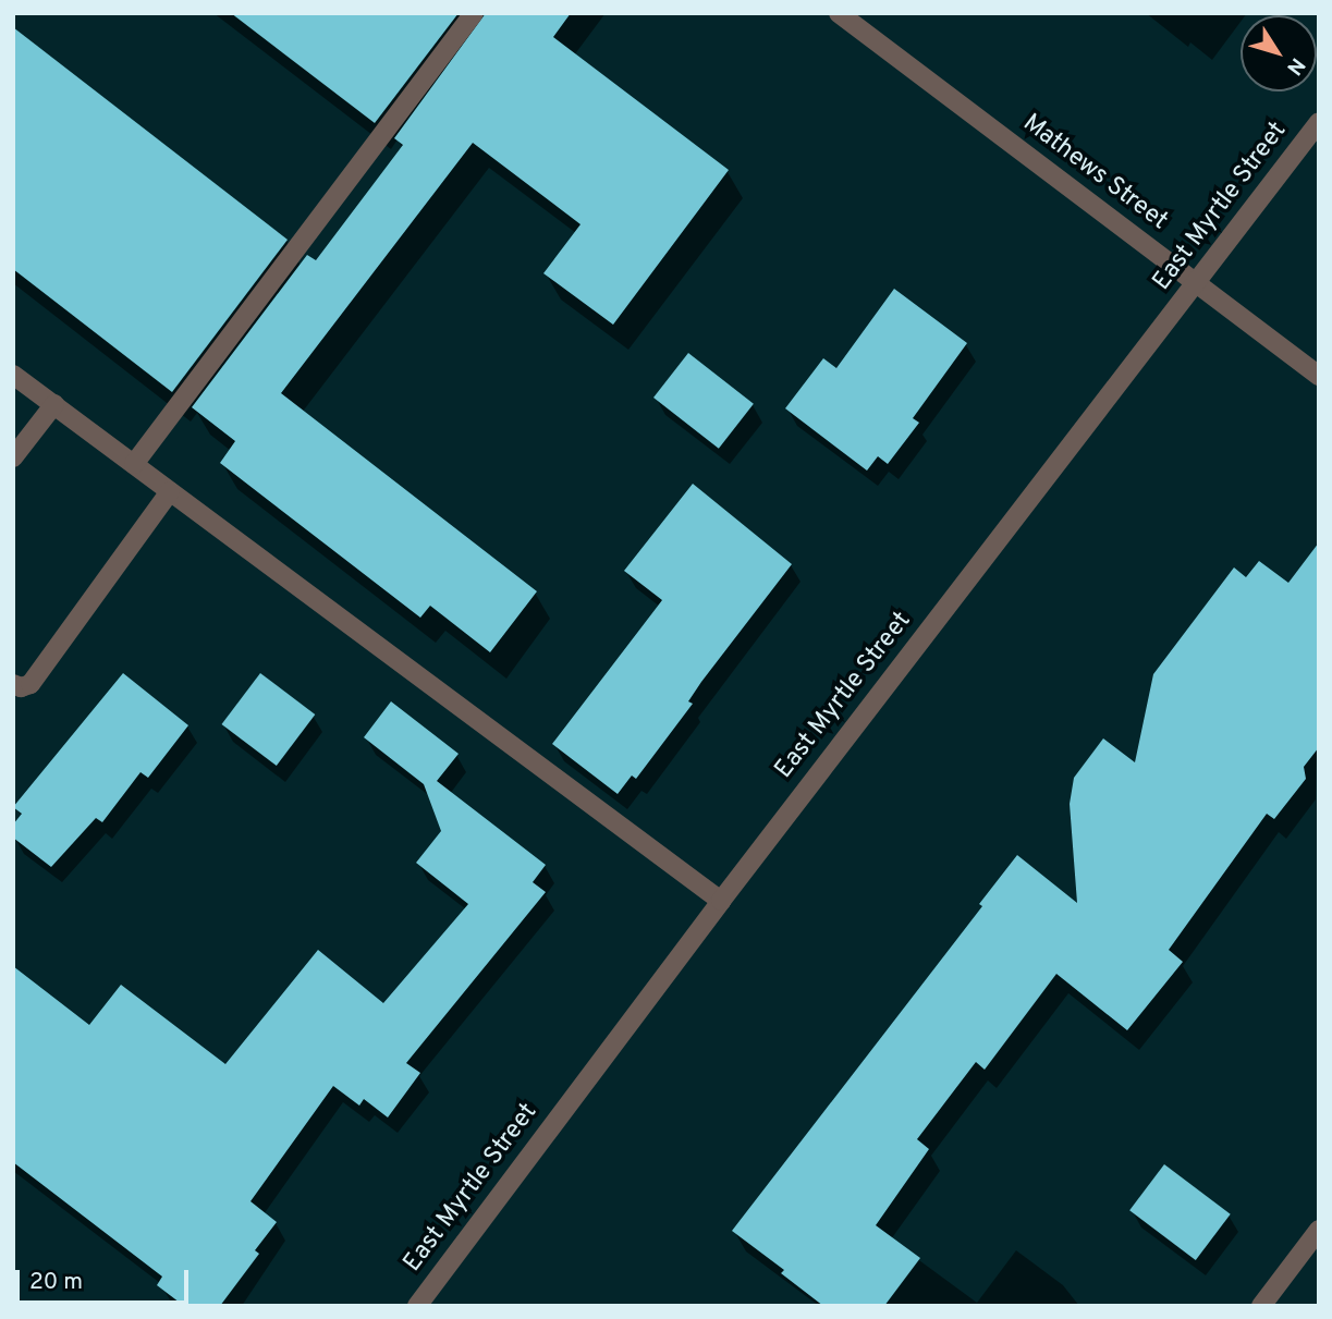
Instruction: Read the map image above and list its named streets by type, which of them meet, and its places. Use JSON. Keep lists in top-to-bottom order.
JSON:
{
  "streets": {
    "street": ["Mathews Street", "East Myrtle Street"]
  },
  "crossings": [
    ["Mathews Street", "East Myrtle Street"]
  ],
  "scale_bar": "20 m",
  "north": "bottom right"
}
